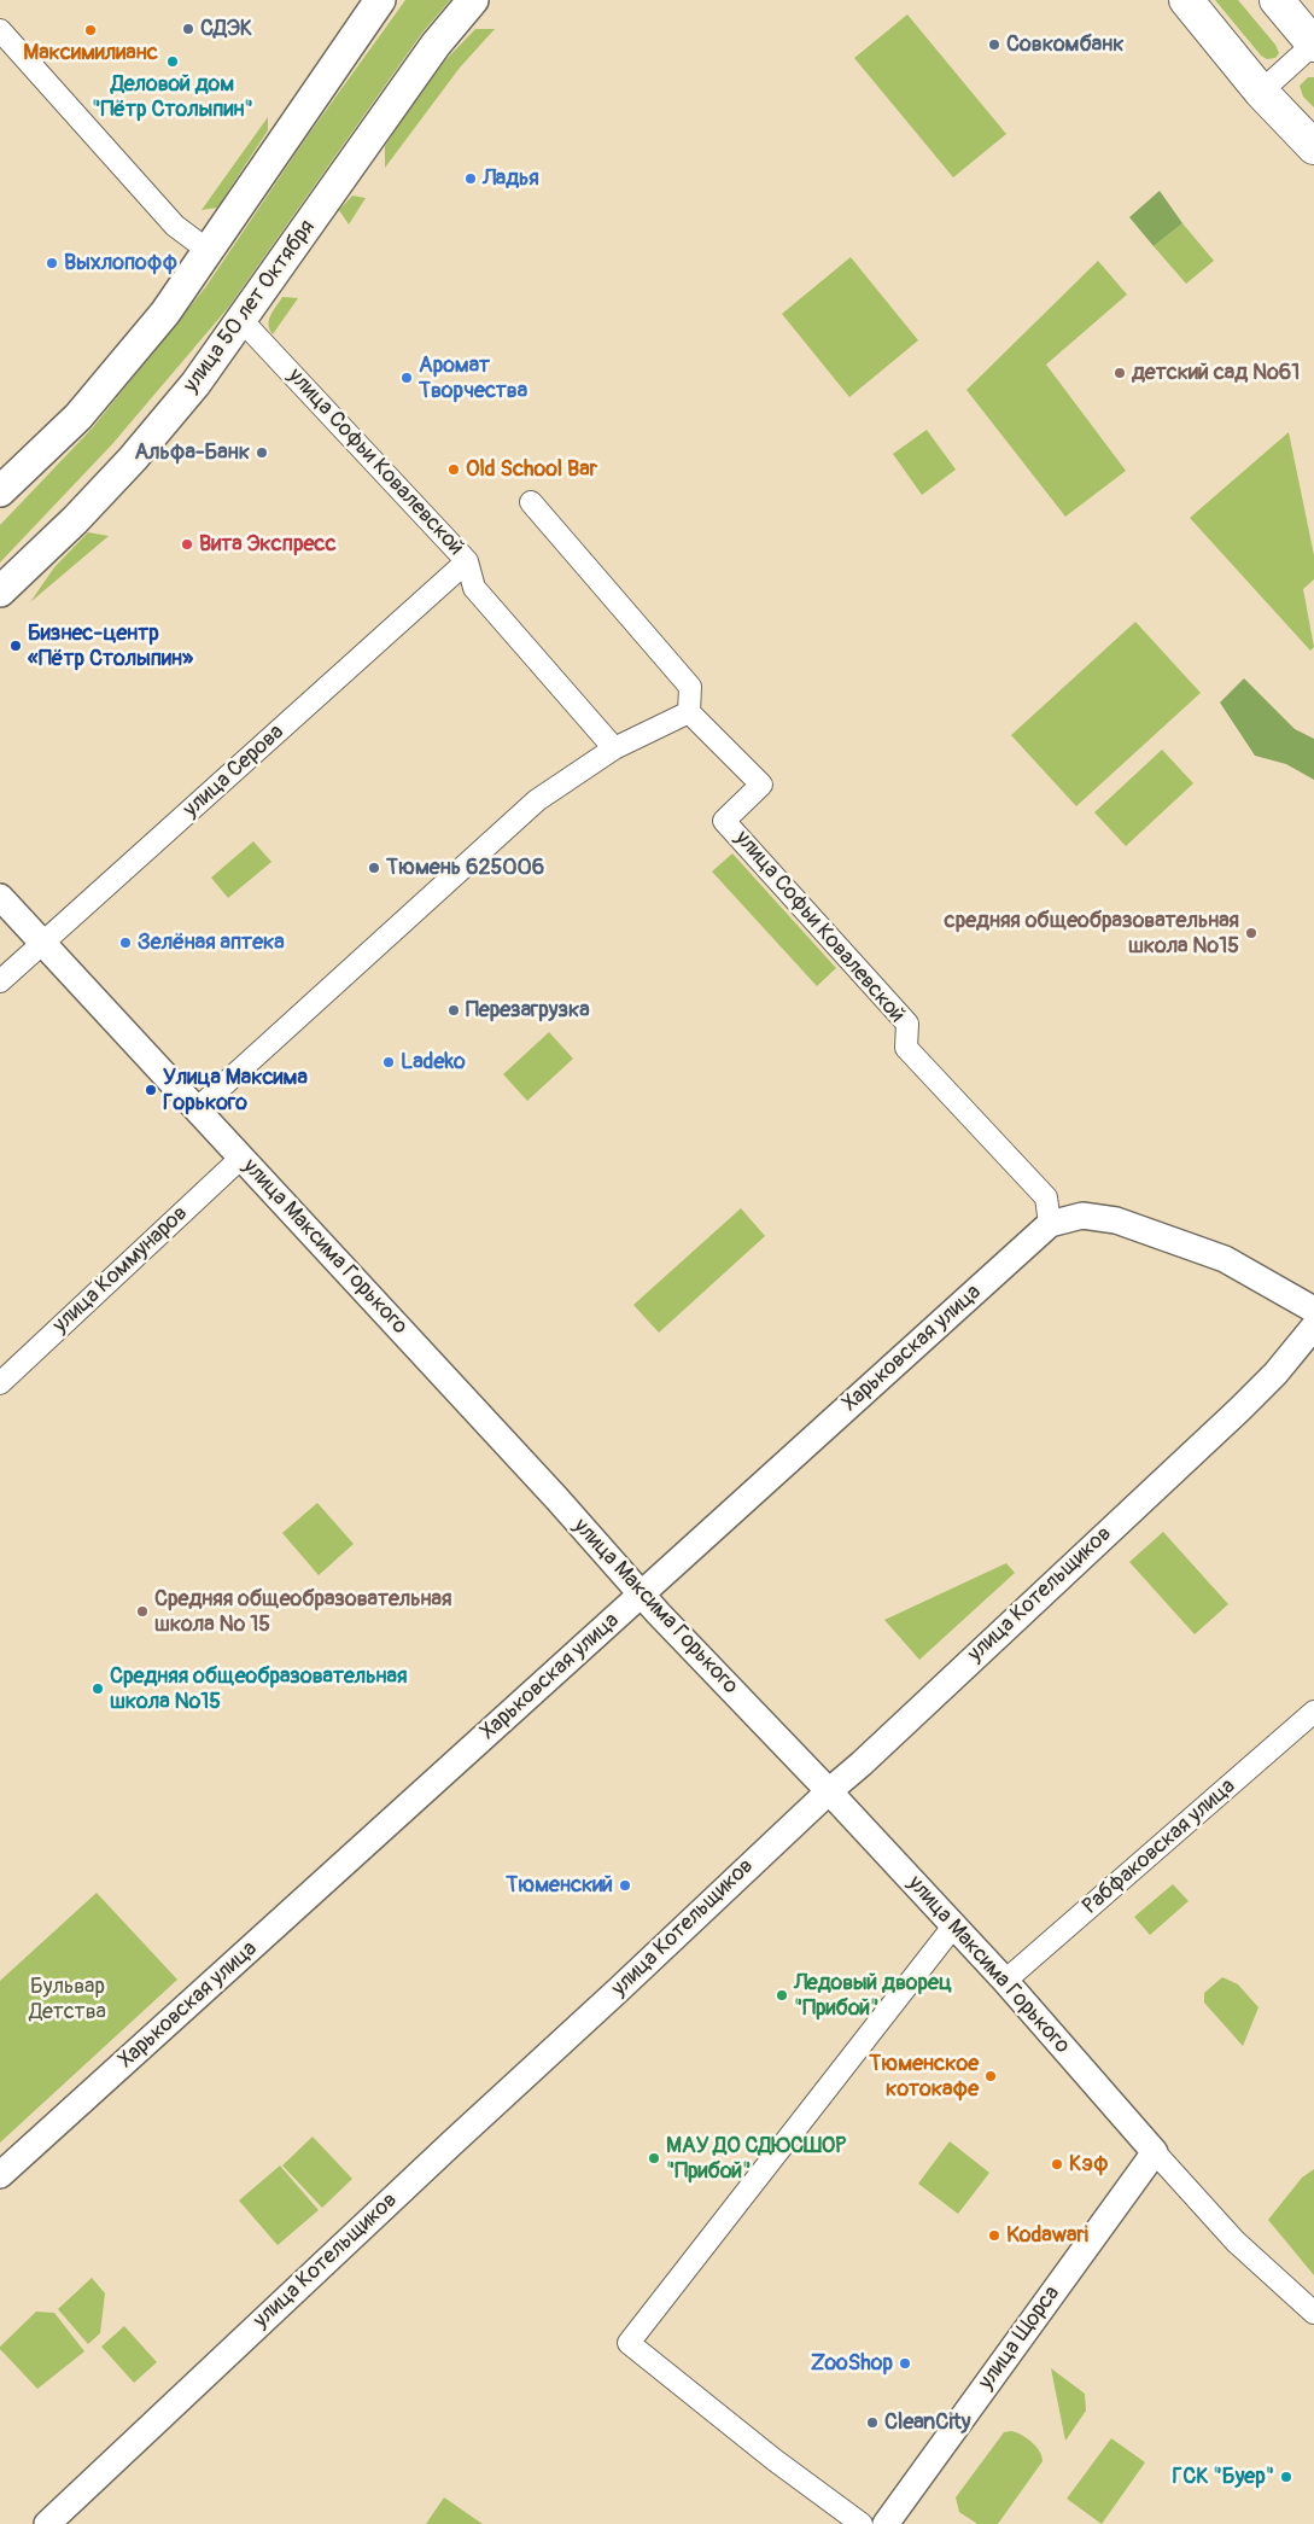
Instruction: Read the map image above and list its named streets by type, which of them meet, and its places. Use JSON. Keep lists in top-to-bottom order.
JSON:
{
  "streets": {
    "main road": ["улица 50 лет Октября"],
    "street": [
      "улица Софьи Ковалевской",
      "улица Серова",
      "улица Максима Горького",
      "улица Коммунаров",
      "Харьковская улица",
      "улица Котельщиков",
      "Рабфаковская улица",
      "улица Щорса"
    ]
  },
  "crossings": [
    ["улица 50 лет Октября", "улица Софьи Ковалевской"],
    ["улица Софьи Ковалевской", "улица Серова"],
    ["улица Софьи Ковалевской", "Харьковская улица"],
    ["улица Серова", "улица Максима Горького"],
    ["улица Максима Горького", "улица Коммунаров"],
    ["улица Максима Горького", "Харьковская улица"],
    ["улица Максима Горького", "улица Котельщиков"],
    ["улица Максима Горького", "Рабфаковская улица"],
    ["улица Максима Горького", "улица Щорса"]
  ],
  "parks": ["Бульвар Детства"],
  "places": [
    "СДЭК",
    "Максимилианс",
    "Совкомбанк",
    "Деловой дом \"Пётр Столыпин\"",
    "Ладья",
    "Выхлопофф",
    "детский сад №61",
    "Аромат Творчества",
    "Альфа-Банк",
    "Old School Bar",
    "Вита Экспресс",
    "Бизнес-центр «Пётр Столыпин»",
    "Тюмень 625006",
    "средняя общеобразовательная школа №15",
    "Зелёная аптека",
    "Перезагрузка",
    "Ladeko",
    "Улица Максима Горького",
    "Средняя общеобразовательная школа № 15",
    "Средняя общеобразовательная школа №15",
    "Тюменский",
    "Ледовый дворец \"Прибой\"",
    "Тюменское котокафе",
    "МАУ ДО СДЮСШОР \"Прибой\"",
    "Кэф",
    "Kodawari",
    "ZooShop",
    "CleanCity",
    "ГСК \"Буер\""
  ]
}
